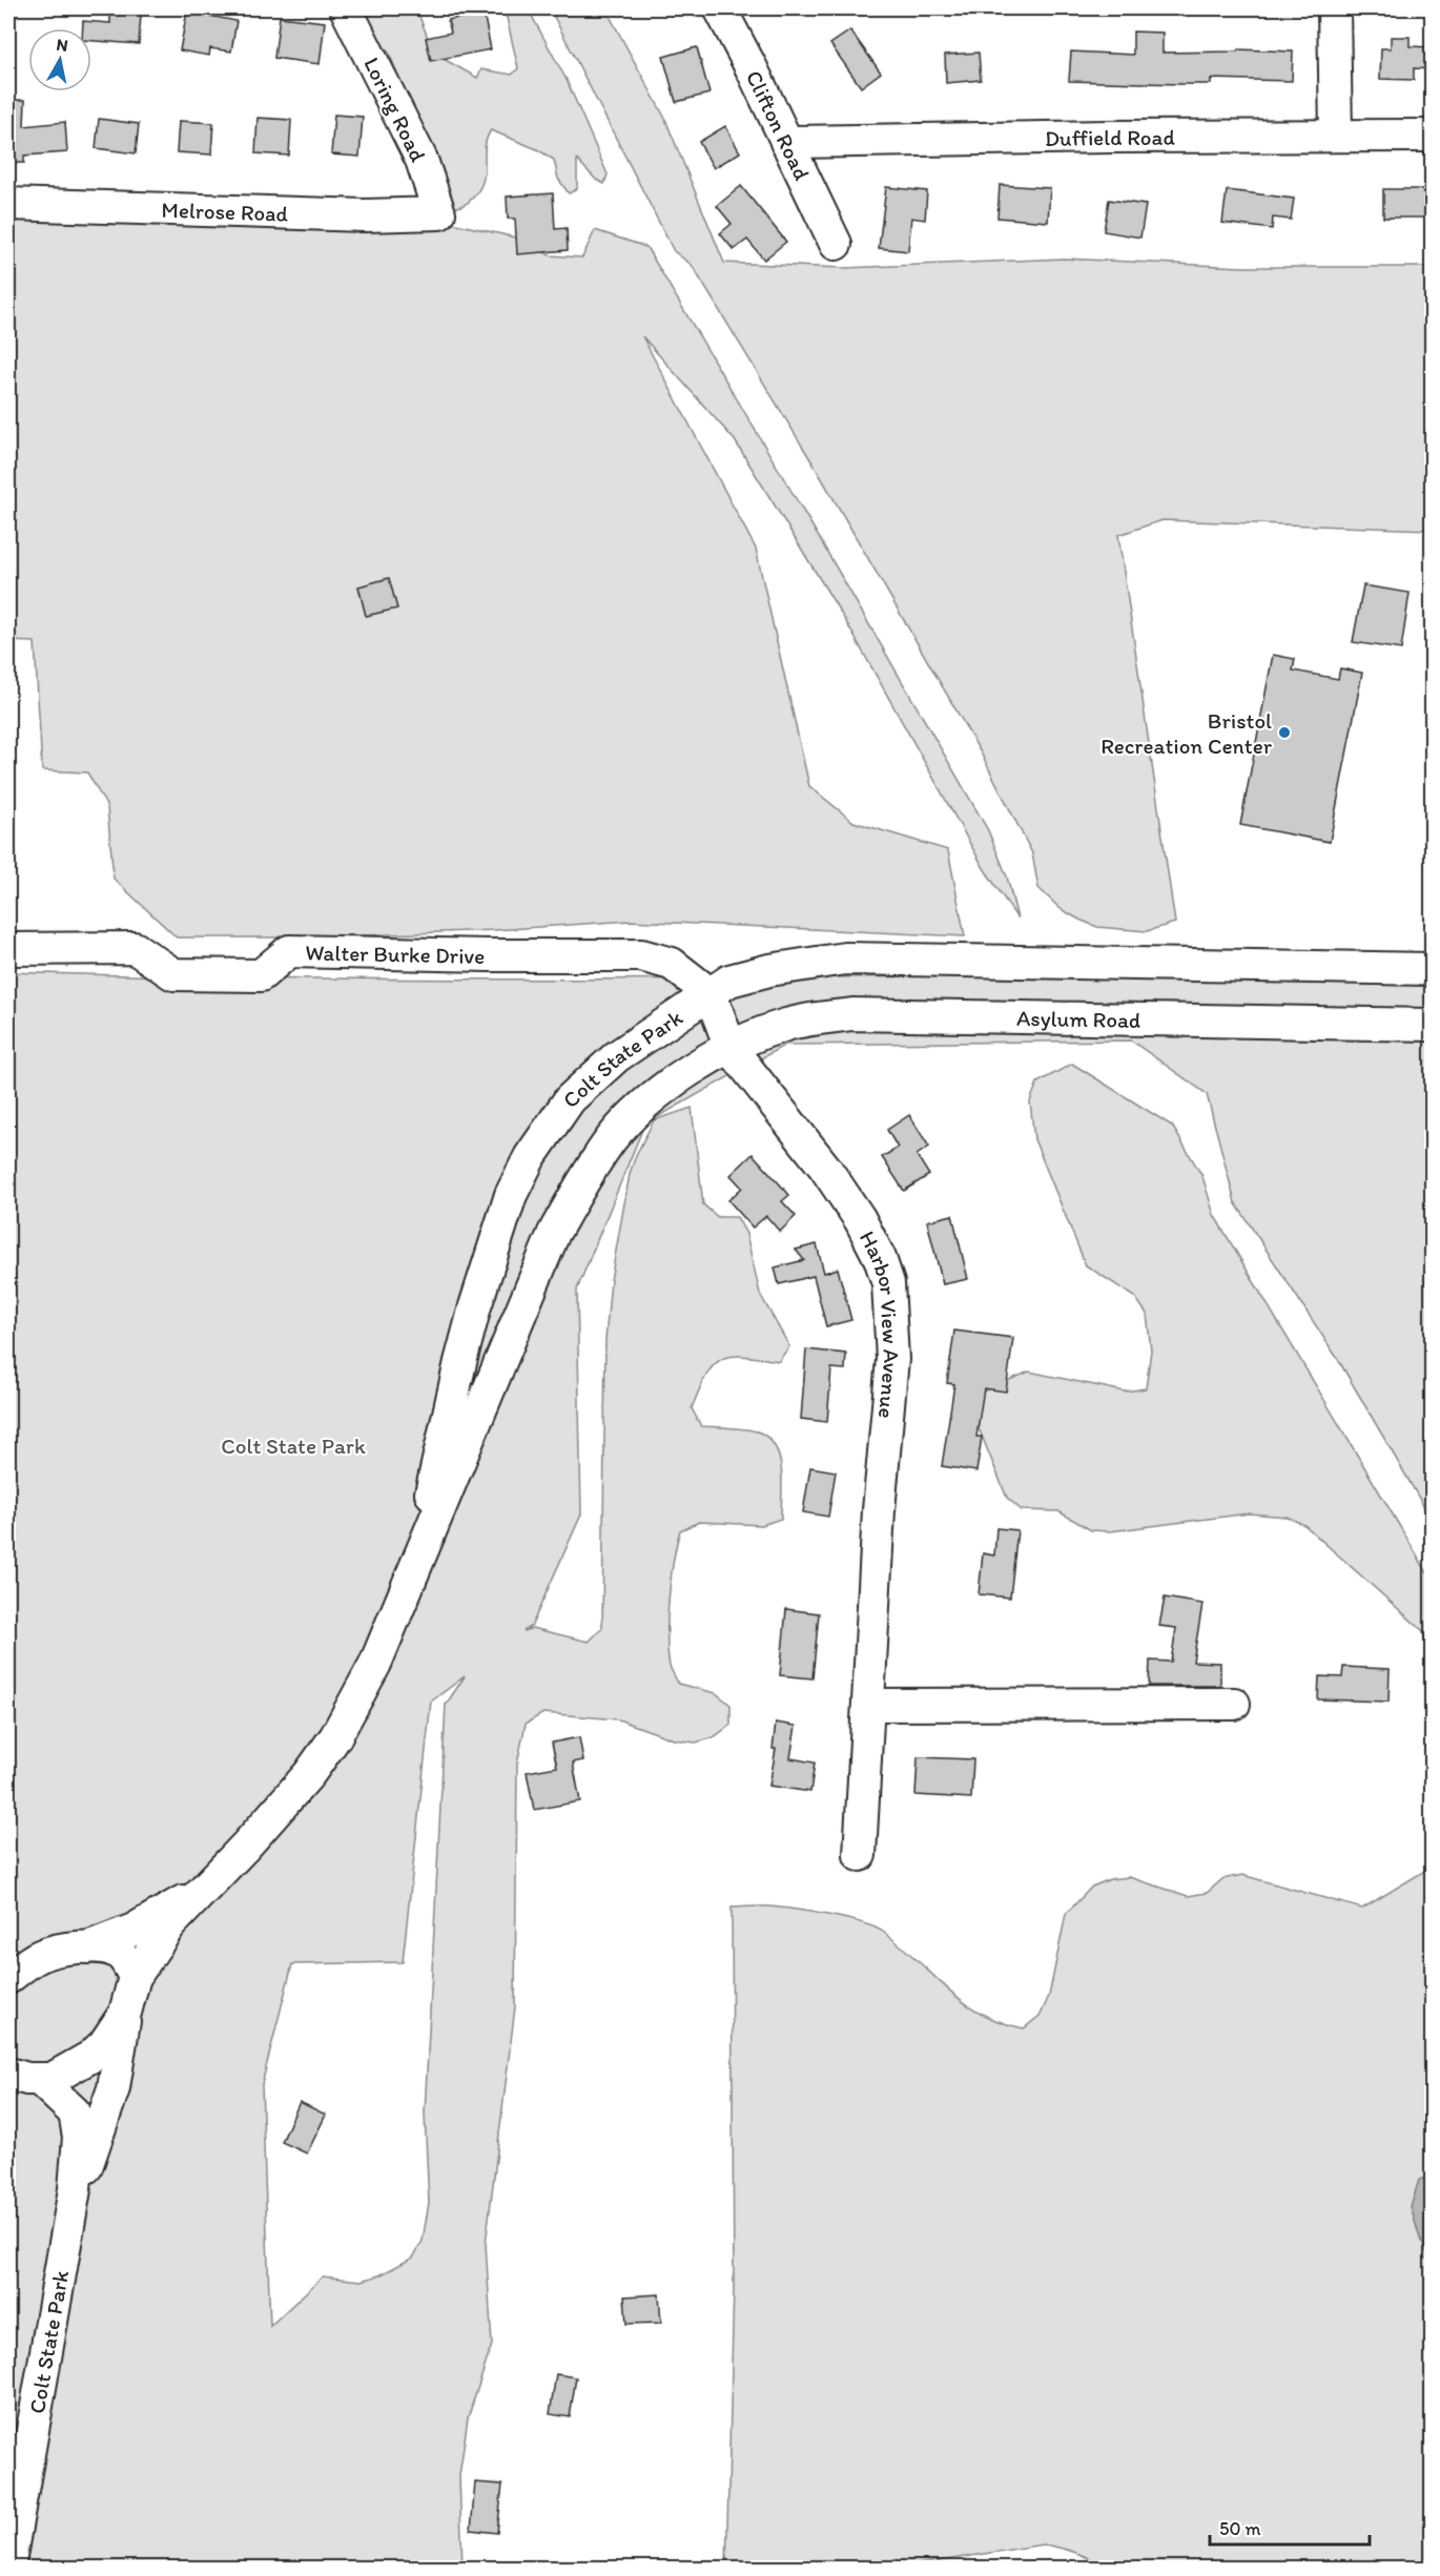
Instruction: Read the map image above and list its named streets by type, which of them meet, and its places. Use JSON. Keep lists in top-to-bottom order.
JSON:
{
  "streets": {
    "street": [
      "Loring Road",
      "Clifton Road",
      "Duffield Road",
      "Melrose Road",
      "Walter Burke Drive",
      "Asylum Road",
      "Colt State Park",
      "Harbor View Avenue"
    ]
  },
  "crossings": [
    ["Loring Road", "Melrose Road"],
    ["Clifton Road", "Duffield Road"],
    ["Walter Burke Drive", "Colt State Park"],
    ["Walter Burke Drive", "Harbor View Avenue"],
    ["Asylum Road", "Colt State Park"],
    ["Asylum Road", "Harbor View Avenue"],
    ["Colt State Park", "Harbor View Avenue"]
  ],
  "parks": ["Colt State Park"],
  "places": ["Bristol Recreation Center"],
  "scale_bar": "50 m",
  "north": "top"
}
